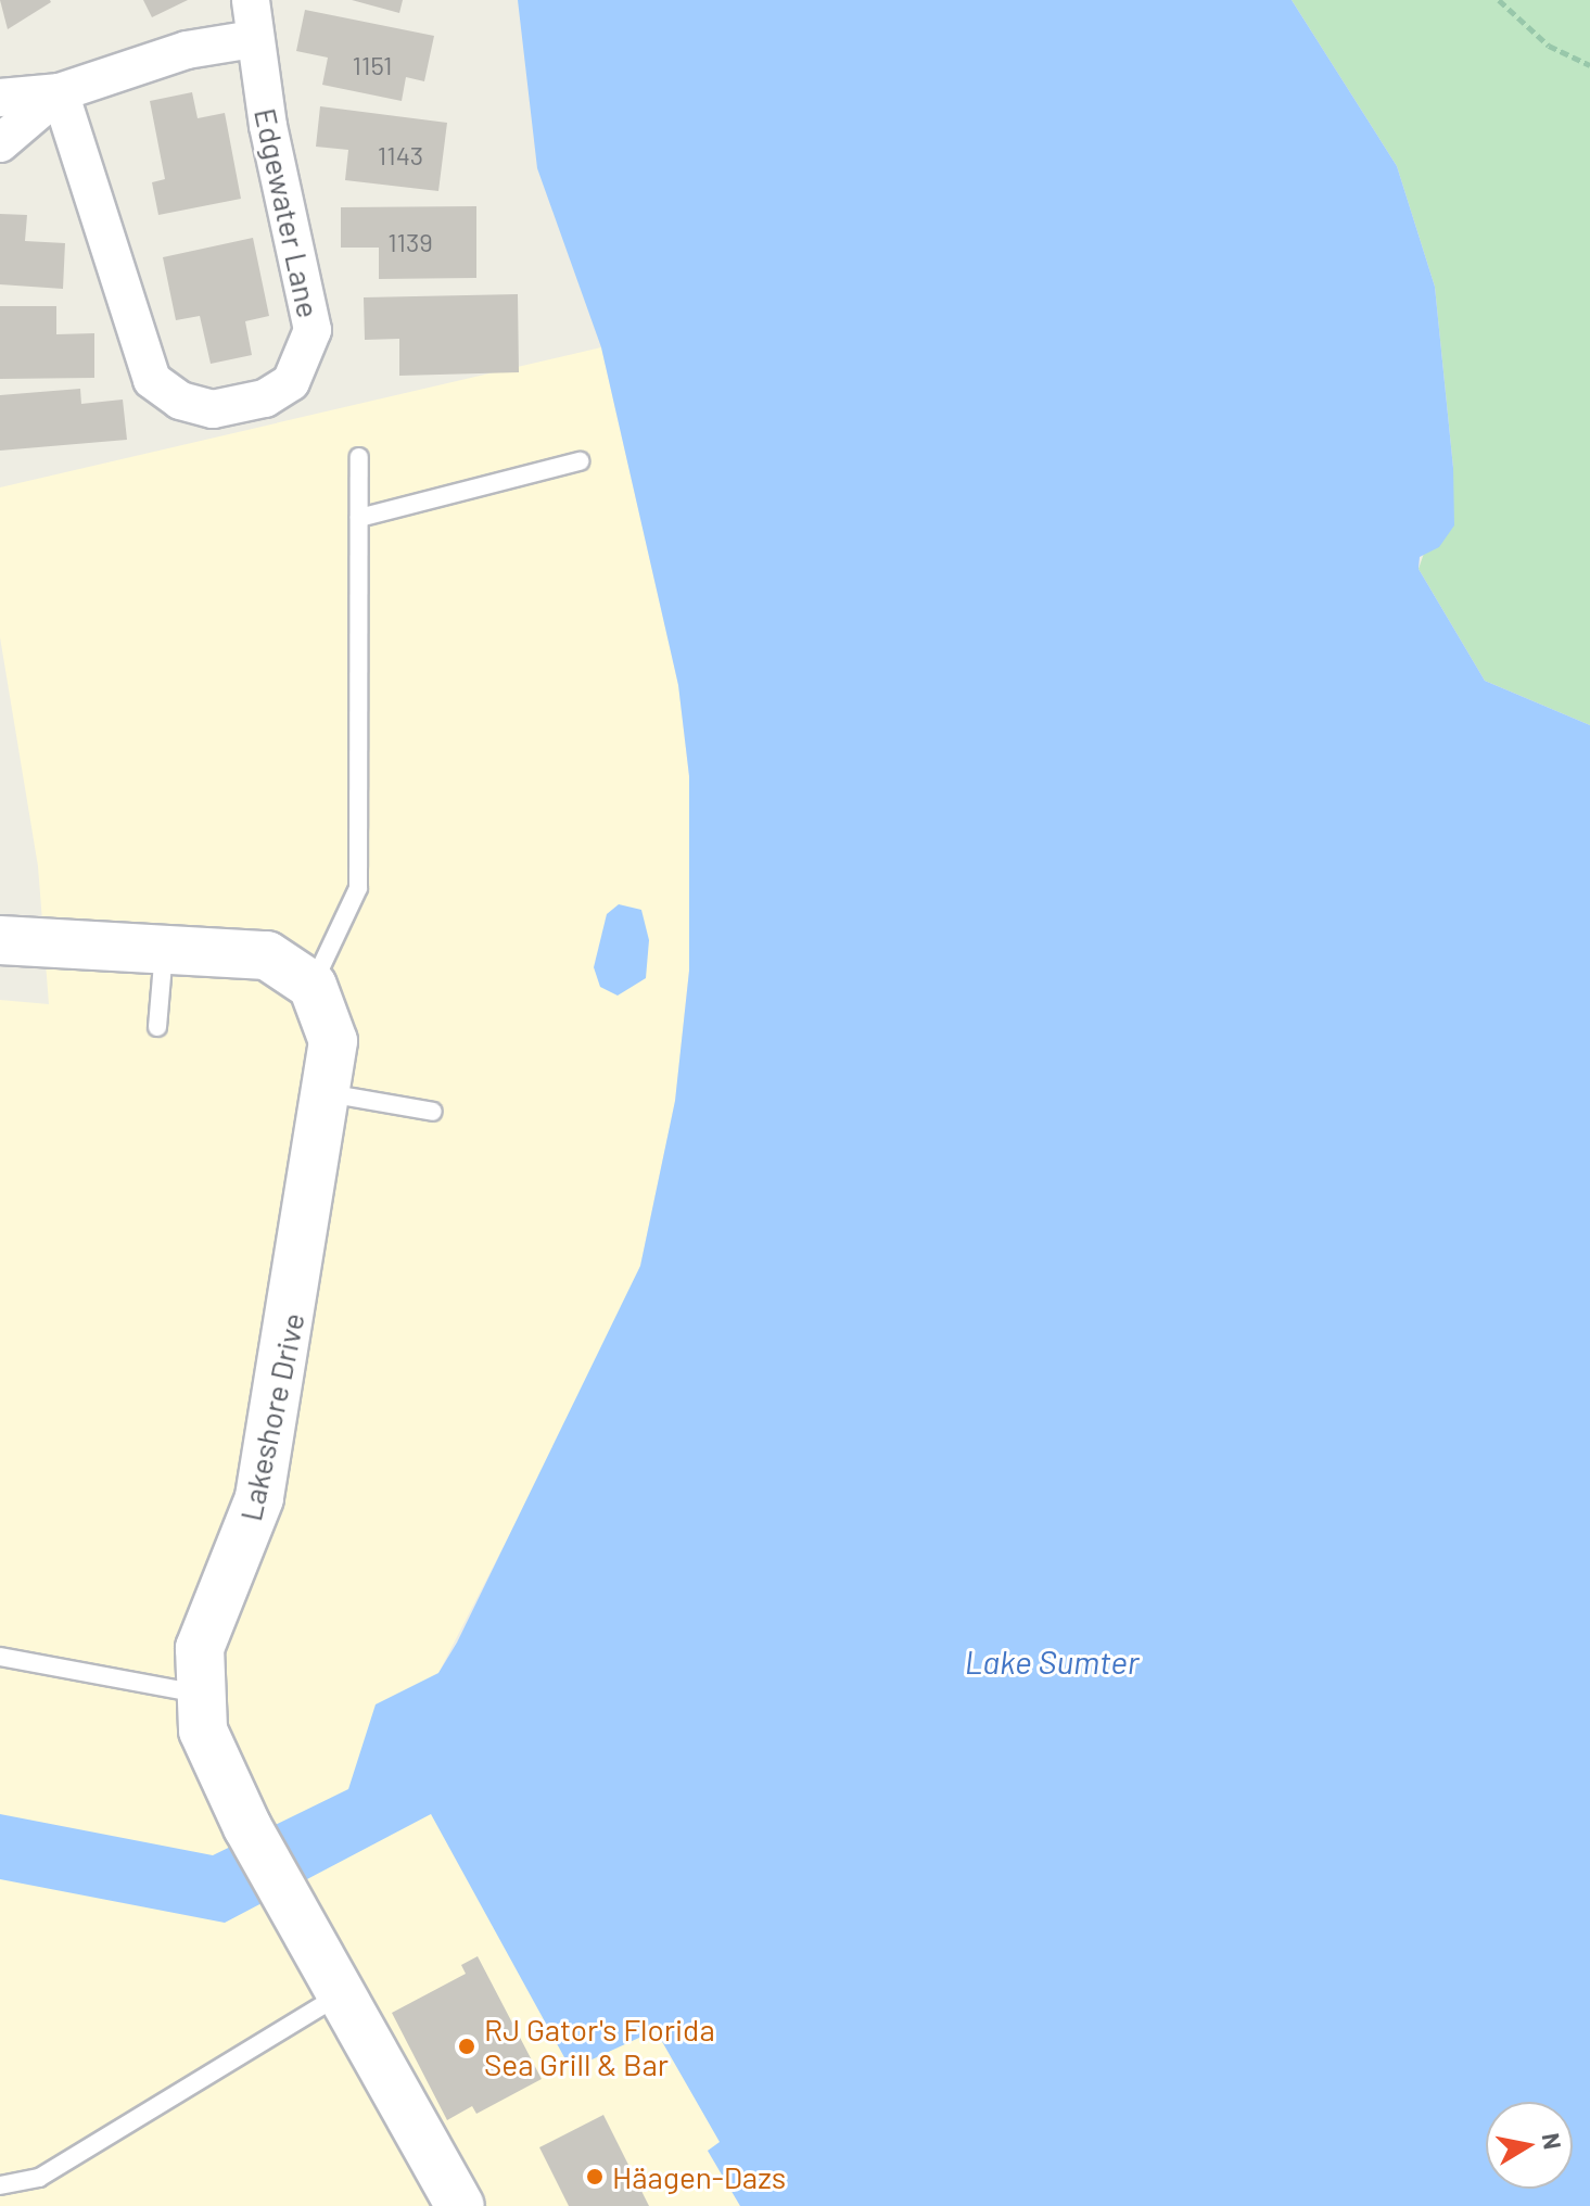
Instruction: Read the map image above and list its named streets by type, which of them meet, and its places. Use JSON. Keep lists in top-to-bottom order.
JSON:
{
  "streets": {
    "street": ["Edgewater Lane", "Lakeshore Drive"]
  },
  "water": ["Lake Sumter"],
  "places": ["RJ Gator's Florida Sea Grill & Bar", "Häagen-Dazs"],
  "house_numbers": ["1151", "1143", "1139"],
  "north": "right"
}
